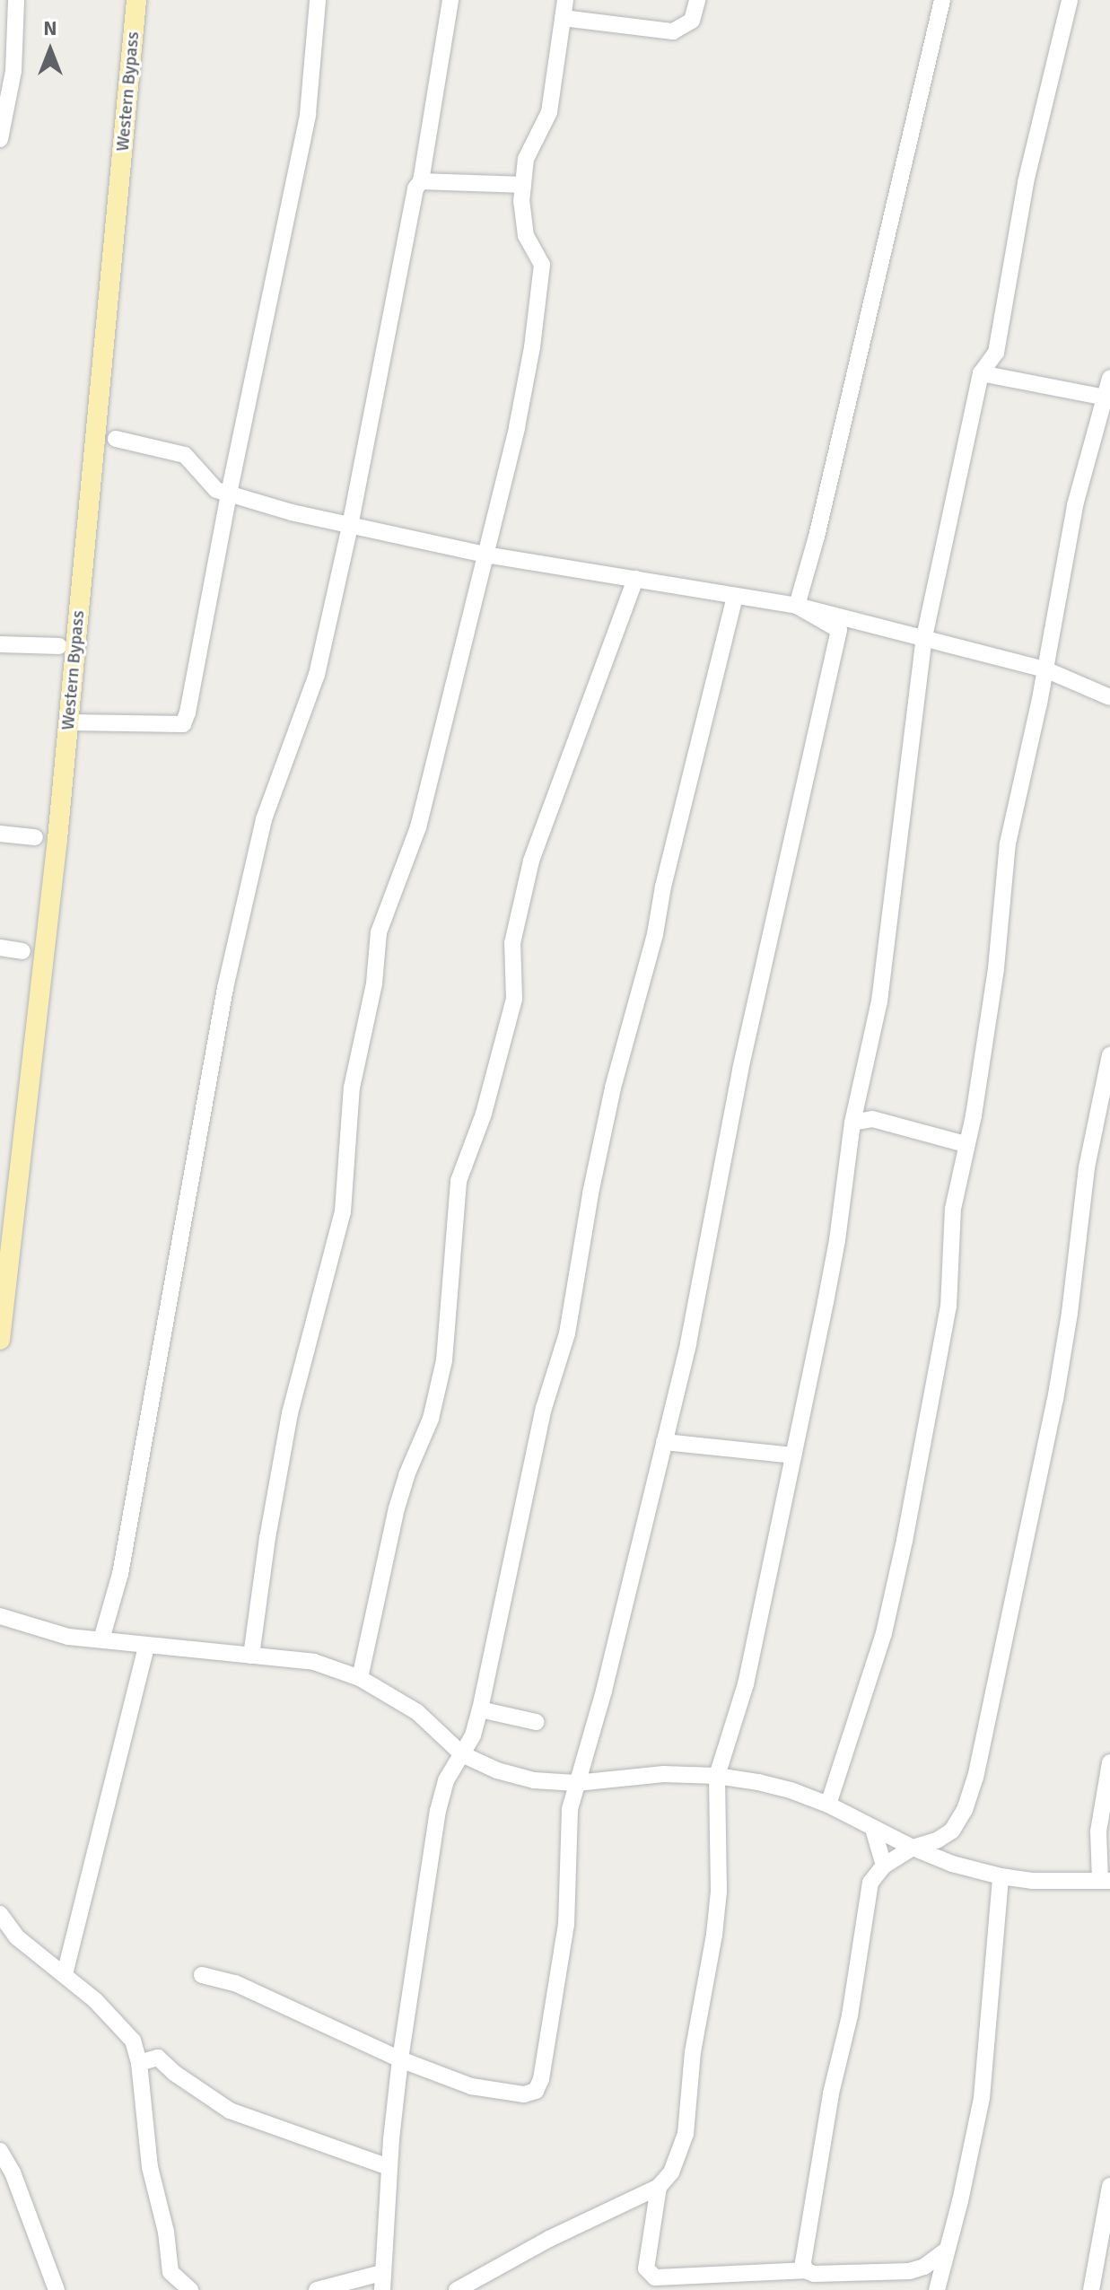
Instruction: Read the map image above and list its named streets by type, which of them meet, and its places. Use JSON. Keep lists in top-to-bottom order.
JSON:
{
  "streets": {
    "main road": ["Western Bypass"]
  },
  "north": "top"
}
